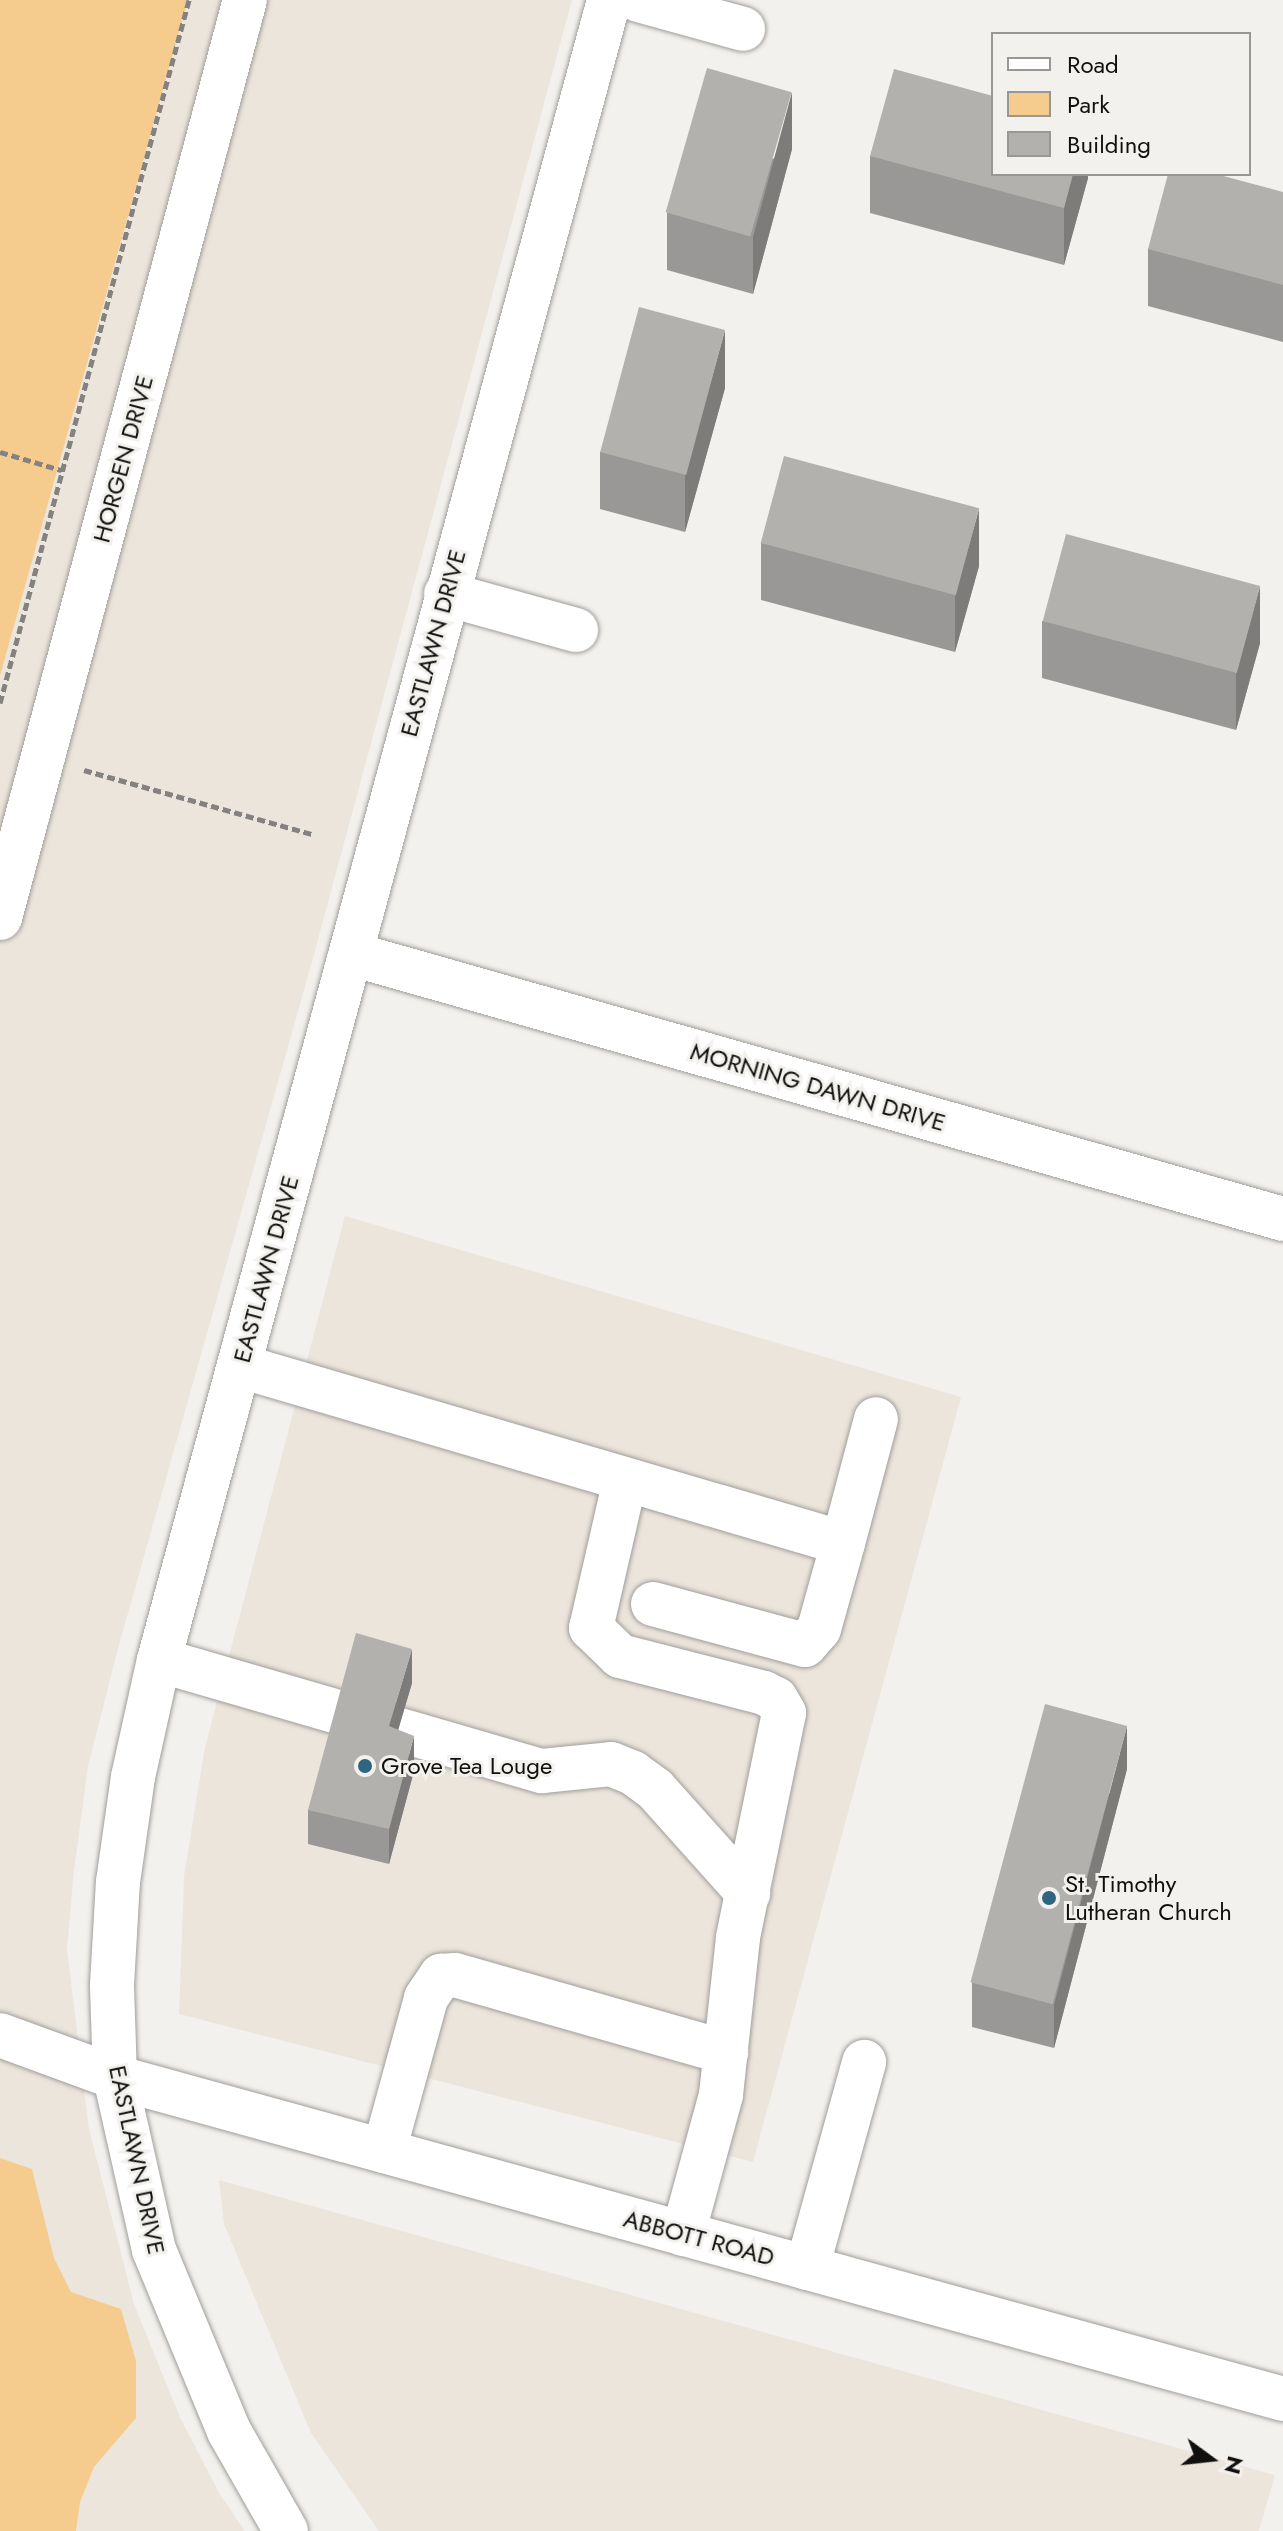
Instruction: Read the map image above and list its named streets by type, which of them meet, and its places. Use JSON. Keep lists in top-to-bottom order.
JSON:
{
  "streets": {
    "street": [
      "HORGEN DRIVE",
      "EASTLAWN DRIVE",
      "MORNING DAWN DRIVE",
      "ABBOTT ROAD"
    ]
  },
  "crossings": [
    ["EASTLAWN DRIVE", "MORNING DAWN DRIVE"],
    ["EASTLAWN DRIVE", "ABBOTT ROAD"]
  ],
  "places": ["Grove Tea Louge", "St. Timothy Lutheran Church"],
  "legend": ["Road", "Park", "Building"],
  "north": "right"
}
